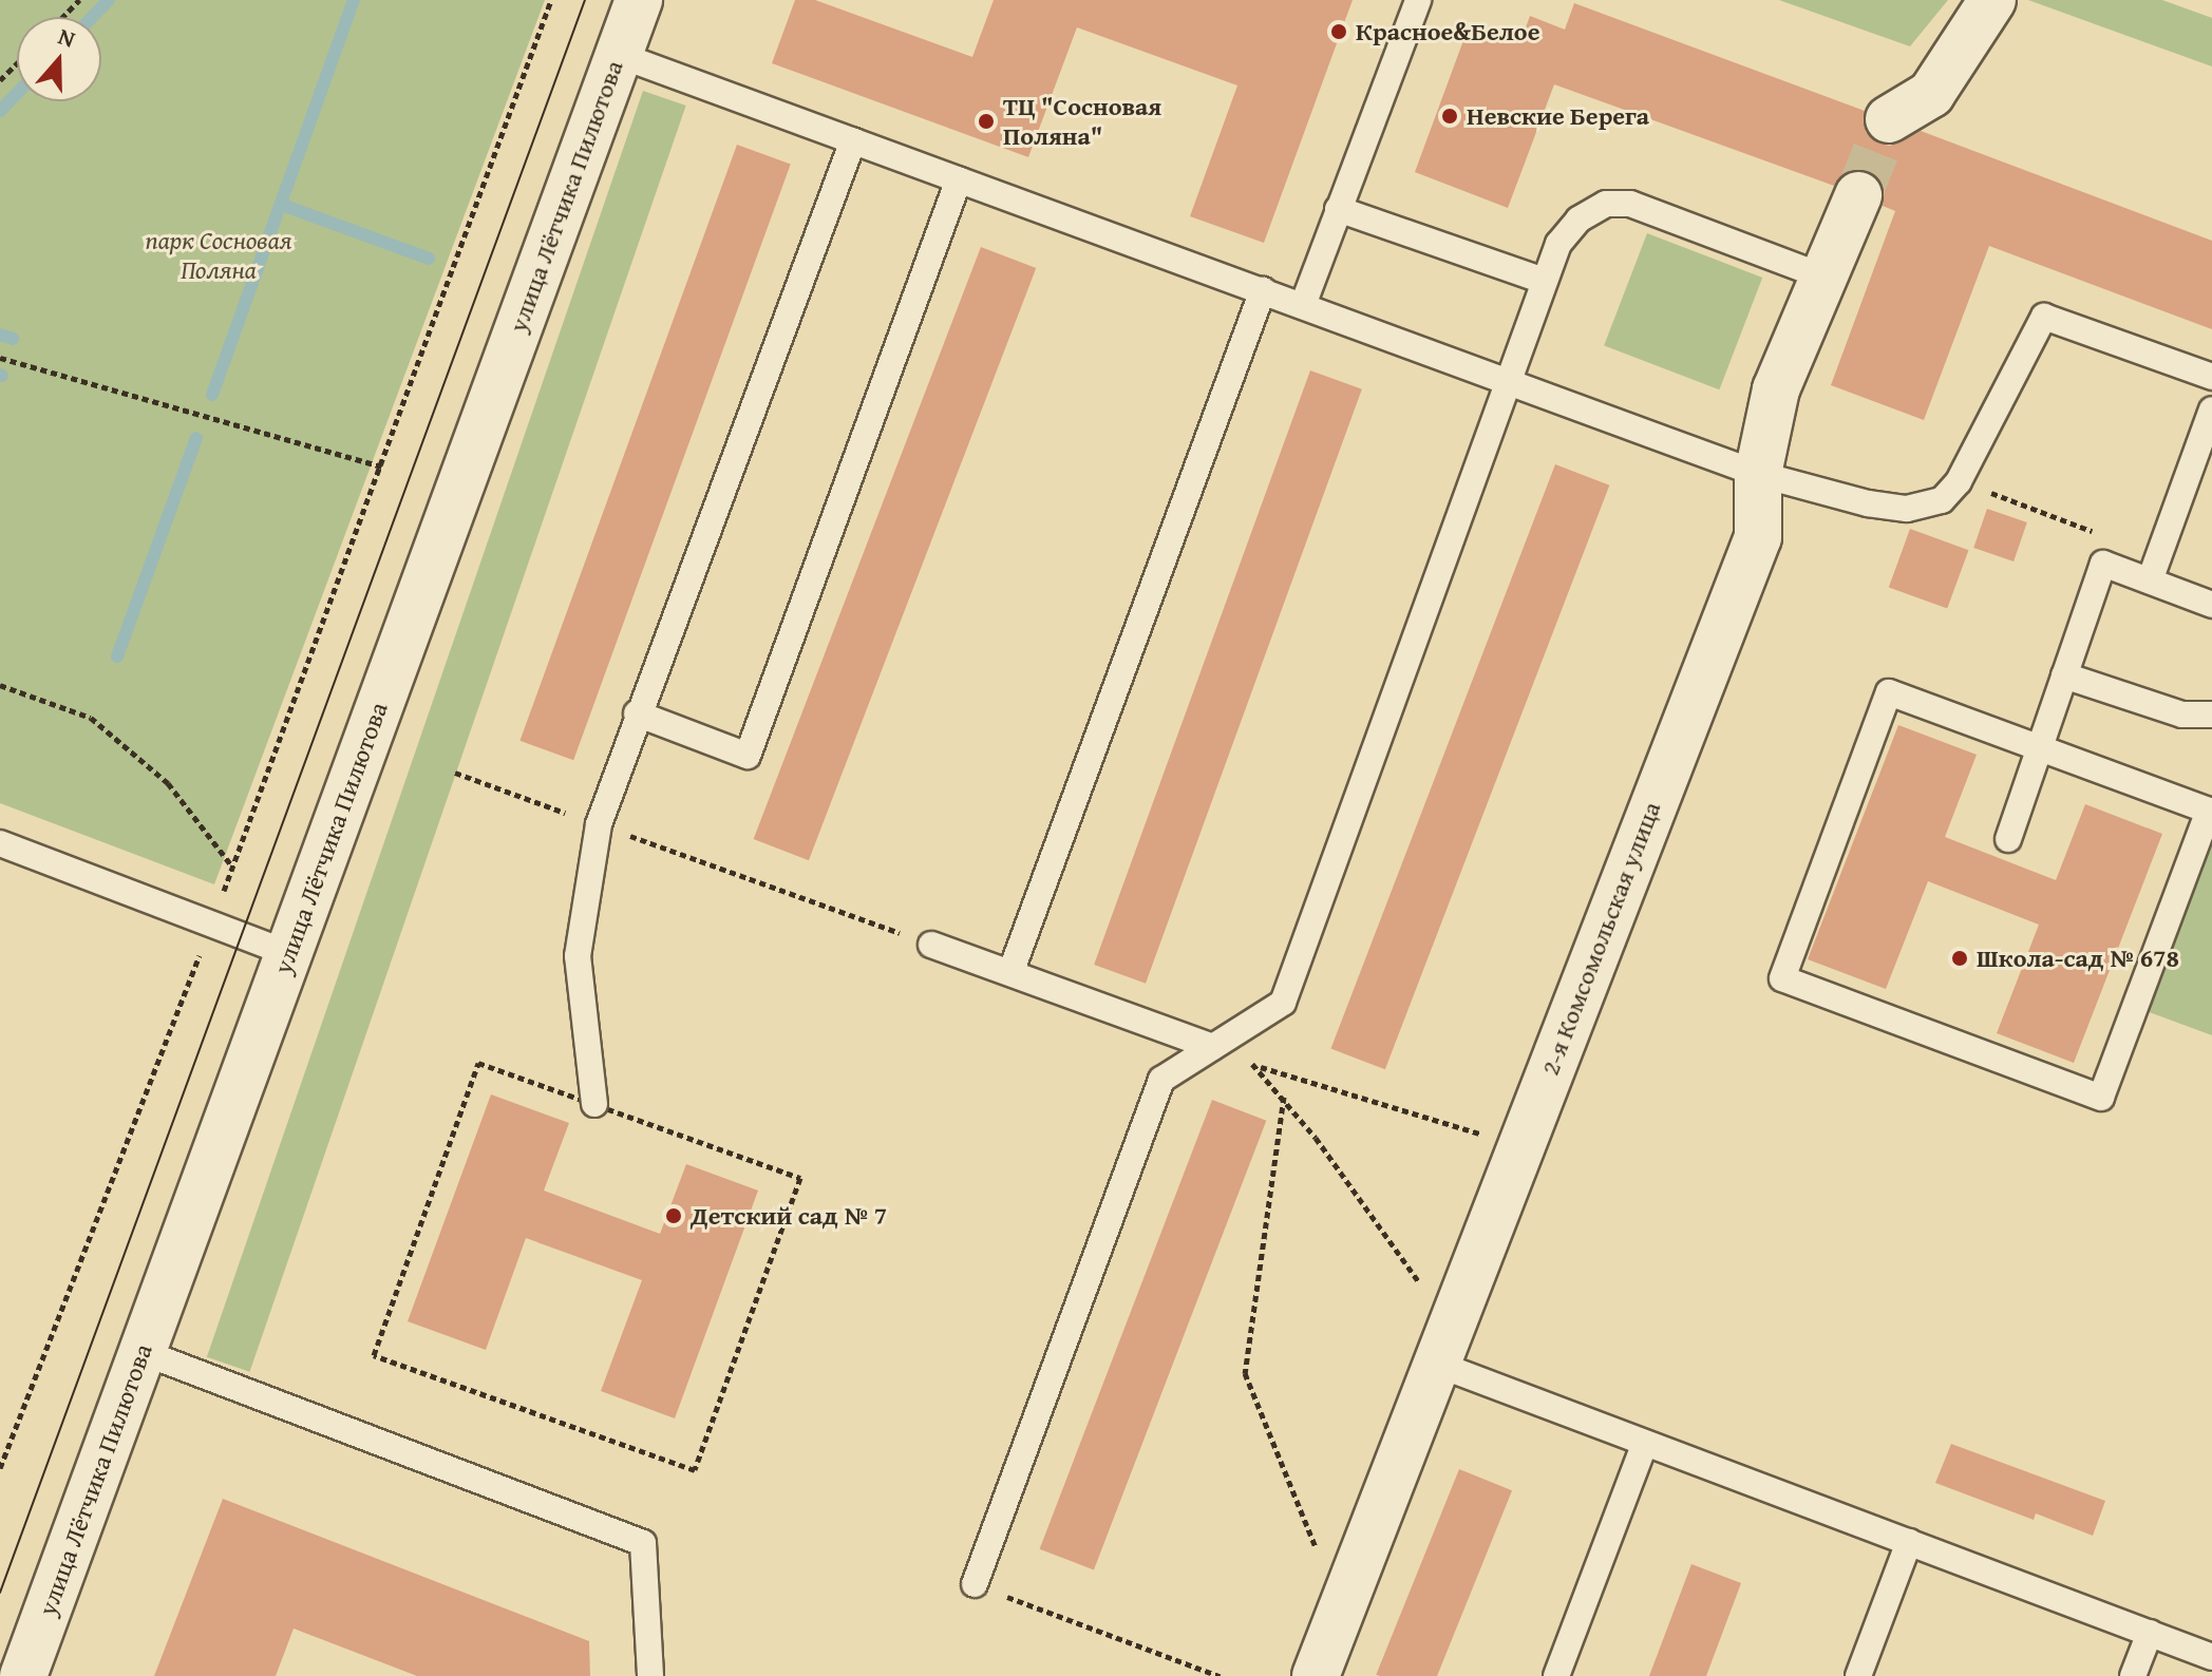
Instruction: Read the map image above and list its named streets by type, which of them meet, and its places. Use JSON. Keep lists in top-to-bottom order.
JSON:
{
  "streets": {
    "street": ["улица Лётчика Пилютова", "2-я Комсомольская улица"]
  },
  "parks": ["парк Сосновая Поляна"],
  "places": [
    "Красное&Белое",
    "Невские Берега",
    "ТЦ \"Сосновая Поляна\"",
    "Школа-сад № 678",
    "Детский сад № 7"
  ],
  "north": "top"
}
